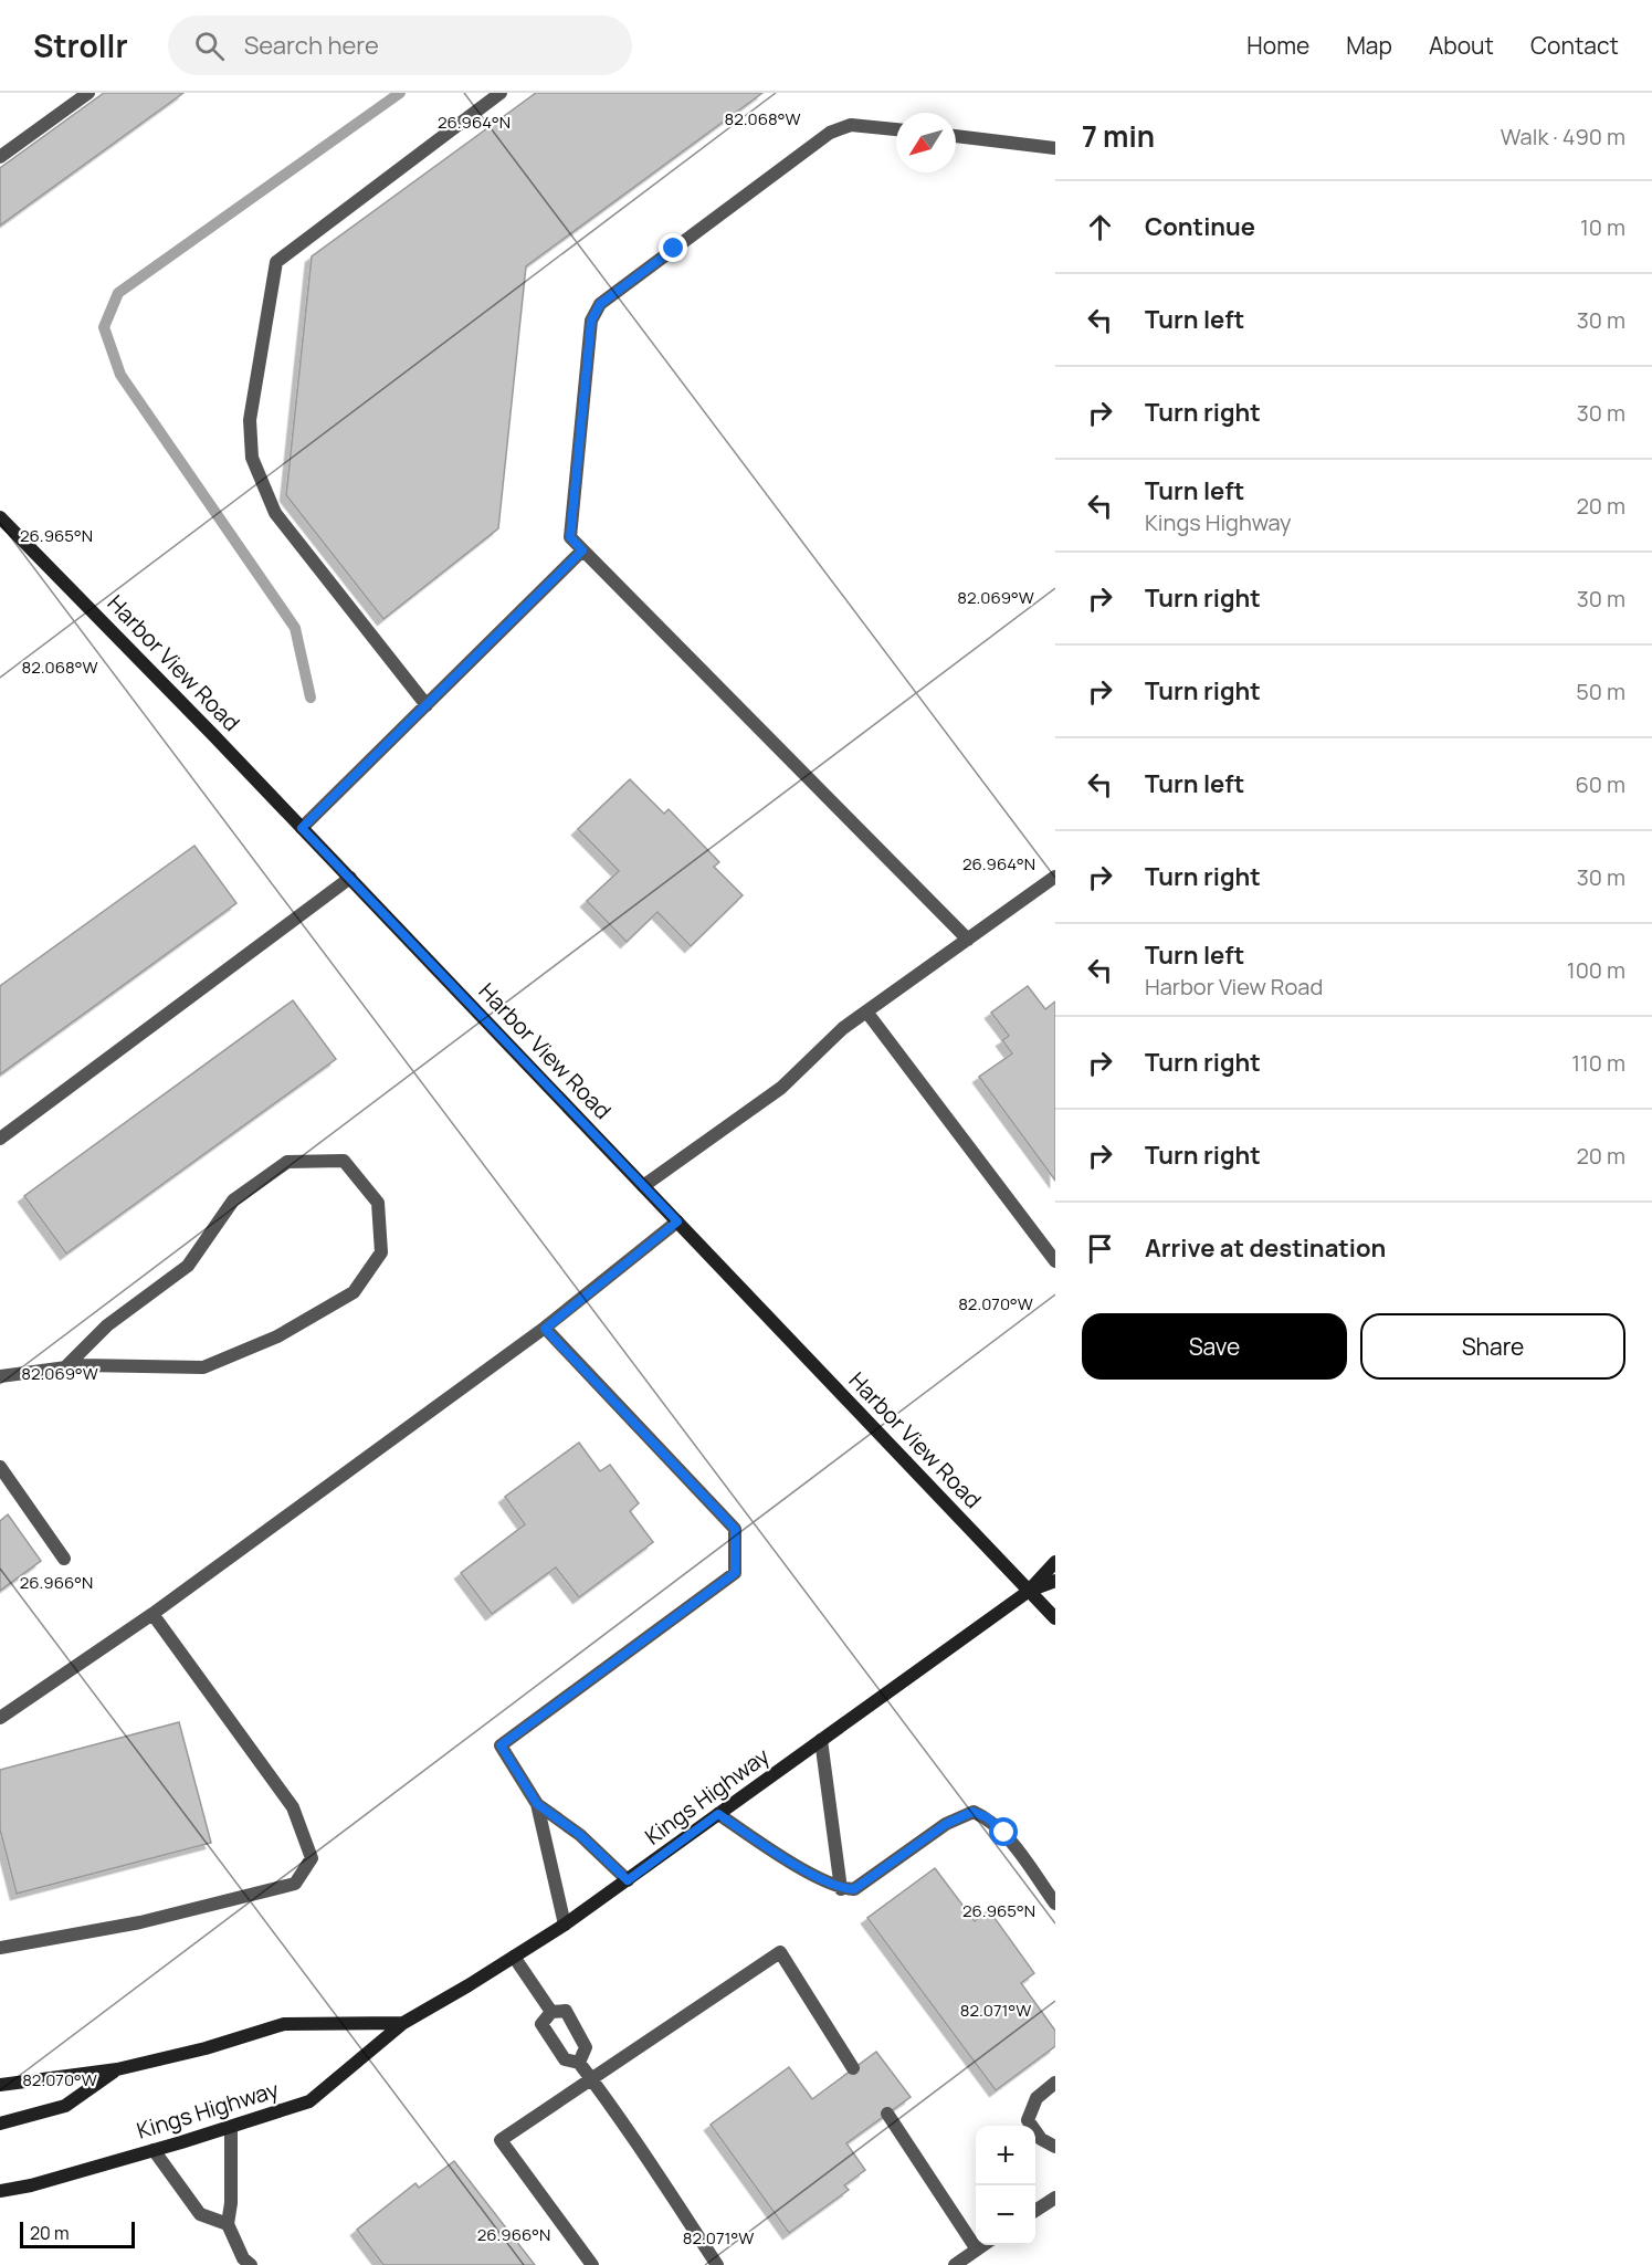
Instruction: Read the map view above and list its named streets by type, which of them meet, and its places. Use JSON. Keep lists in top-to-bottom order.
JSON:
{
  "streets": {
    "main road": ["Harbor View Road", "Kings Highway"]
  },
  "crossings": [
    ["Harbor View Road", "Kings Highway"]
  ],
  "scale_bar": "20 m",
  "north": "bottom left",
  "page": {
    "header": "Strollr",
    "search": "Search here",
    "nav": [
      "Home",
      "Map",
      "About",
      "Contact"
    ],
    "heading": ["7 min", "Walk · 490 m"],
    "list": [
      ["Continue", "10 m"],
      ["Turn left", "30 m"],
      ["Turn right", "30 m"],
      ["Turn left", "Kings Highway", "20 m"],
      ["Turn right", "30 m"],
      ["Turn right", "50 m"],
      ["Turn left", "60 m"],
      ["Turn right", "30 m"],
      ["Turn left", "Harbor View Road", "100 m"],
      ["Turn right", "110 m"],
      ["Turn right", "20 m"],
      "Arrive at destination"
    ],
    "buttons": ["Save", "Share"],
    "map_buttons": ["+", "−"],
    "scale": "20 m"
  },
  "coordinates": [
    "82.068°W",
    "26.964°N",
    "26.965°N",
    "82.069°W",
    "82.070°W",
    "26.966°N",
    "82.071°W"
  ]
}
